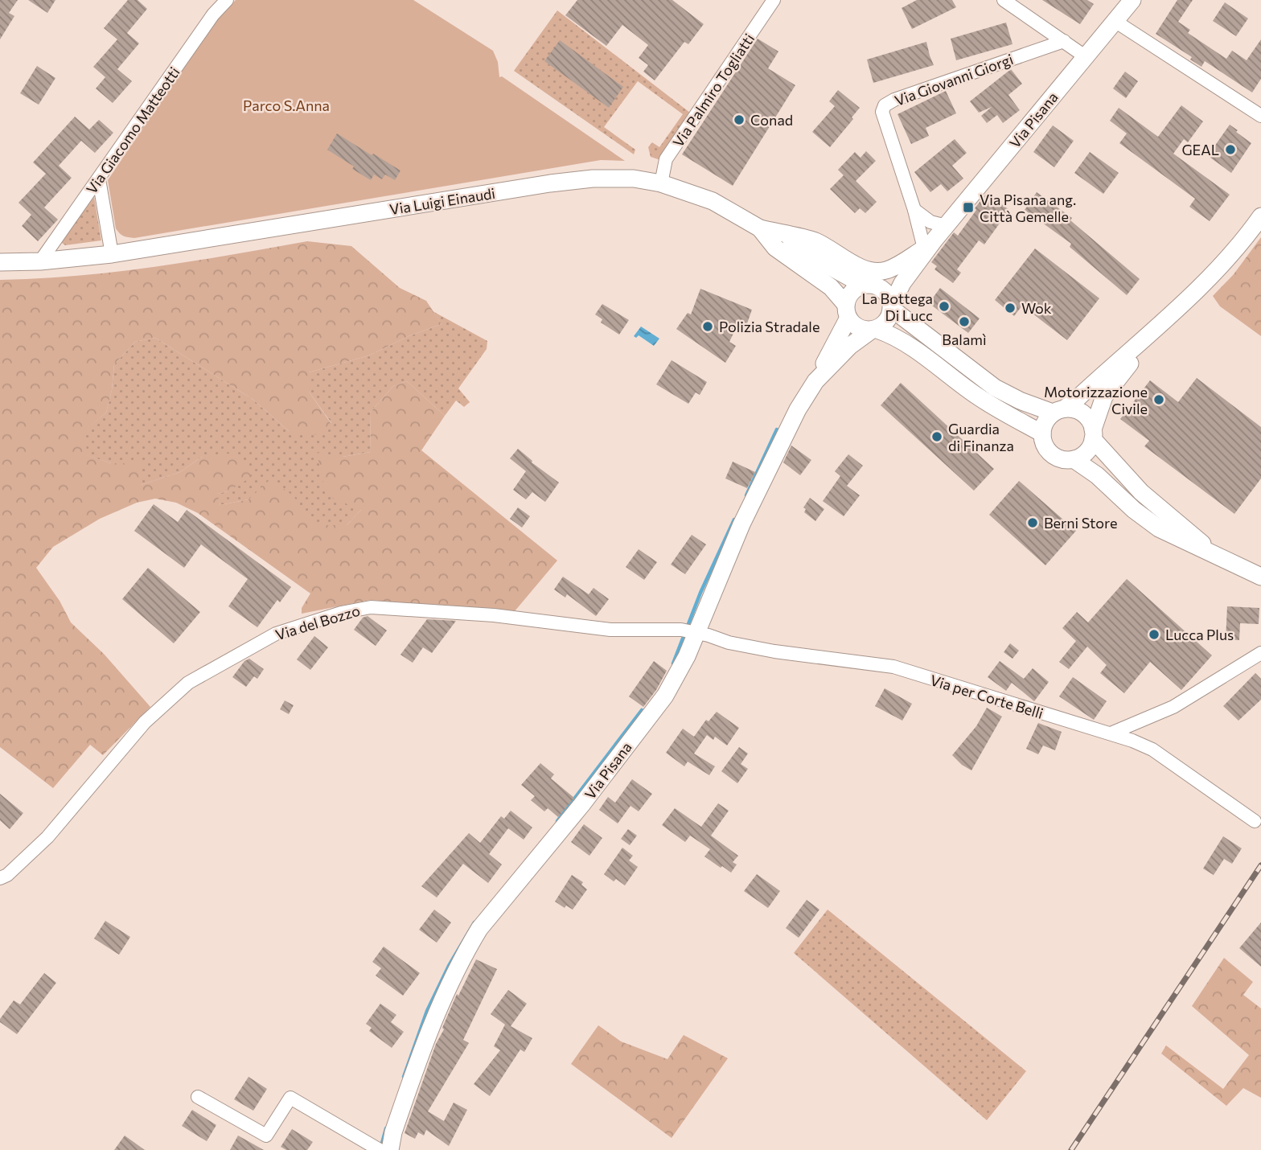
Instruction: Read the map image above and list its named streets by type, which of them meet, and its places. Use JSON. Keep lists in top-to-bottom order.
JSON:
{
  "streets": {
    "main road": ["Via Pisana", "Via Luigi Einaudi"],
    "street": [
      "Via Giovanni Giorgi",
      "Via Palmiro Togliatti",
      "Via Giacomo Matteotti",
      "Via del Bozzo",
      "Via per Corte Belli"
    ]
  },
  "crossings": [
    ["Via Giovanni Giorgi", "Via Pisana"],
    ["Via Palmiro Togliatti", "Via Luigi Einaudi"],
    ["Via Pisana", "Via Luigi Einaudi"],
    ["Via Pisana", "Via del Bozzo"],
    ["Via Pisana", "Via per Corte Belli"],
    ["Via Giacomo Matteotti", "Via Luigi Einaudi"],
    ["Via del Bozzo", "Via per Corte Belli"]
  ],
  "parks": ["Parco S.Anna"],
  "places": {
    "other": [
      "Conad",
      "GEAL",
      "La Bottega Di Lucc",
      "Wok",
      "Balamì",
      "Polizia Stradale",
      "Motorizzazione Civile",
      "Guardia di Finanza",
      "Berni Store",
      "Lucca Plus"
    ],
    "transit": ["Via Pisana ang. Città Gemelle"]
  }
}
